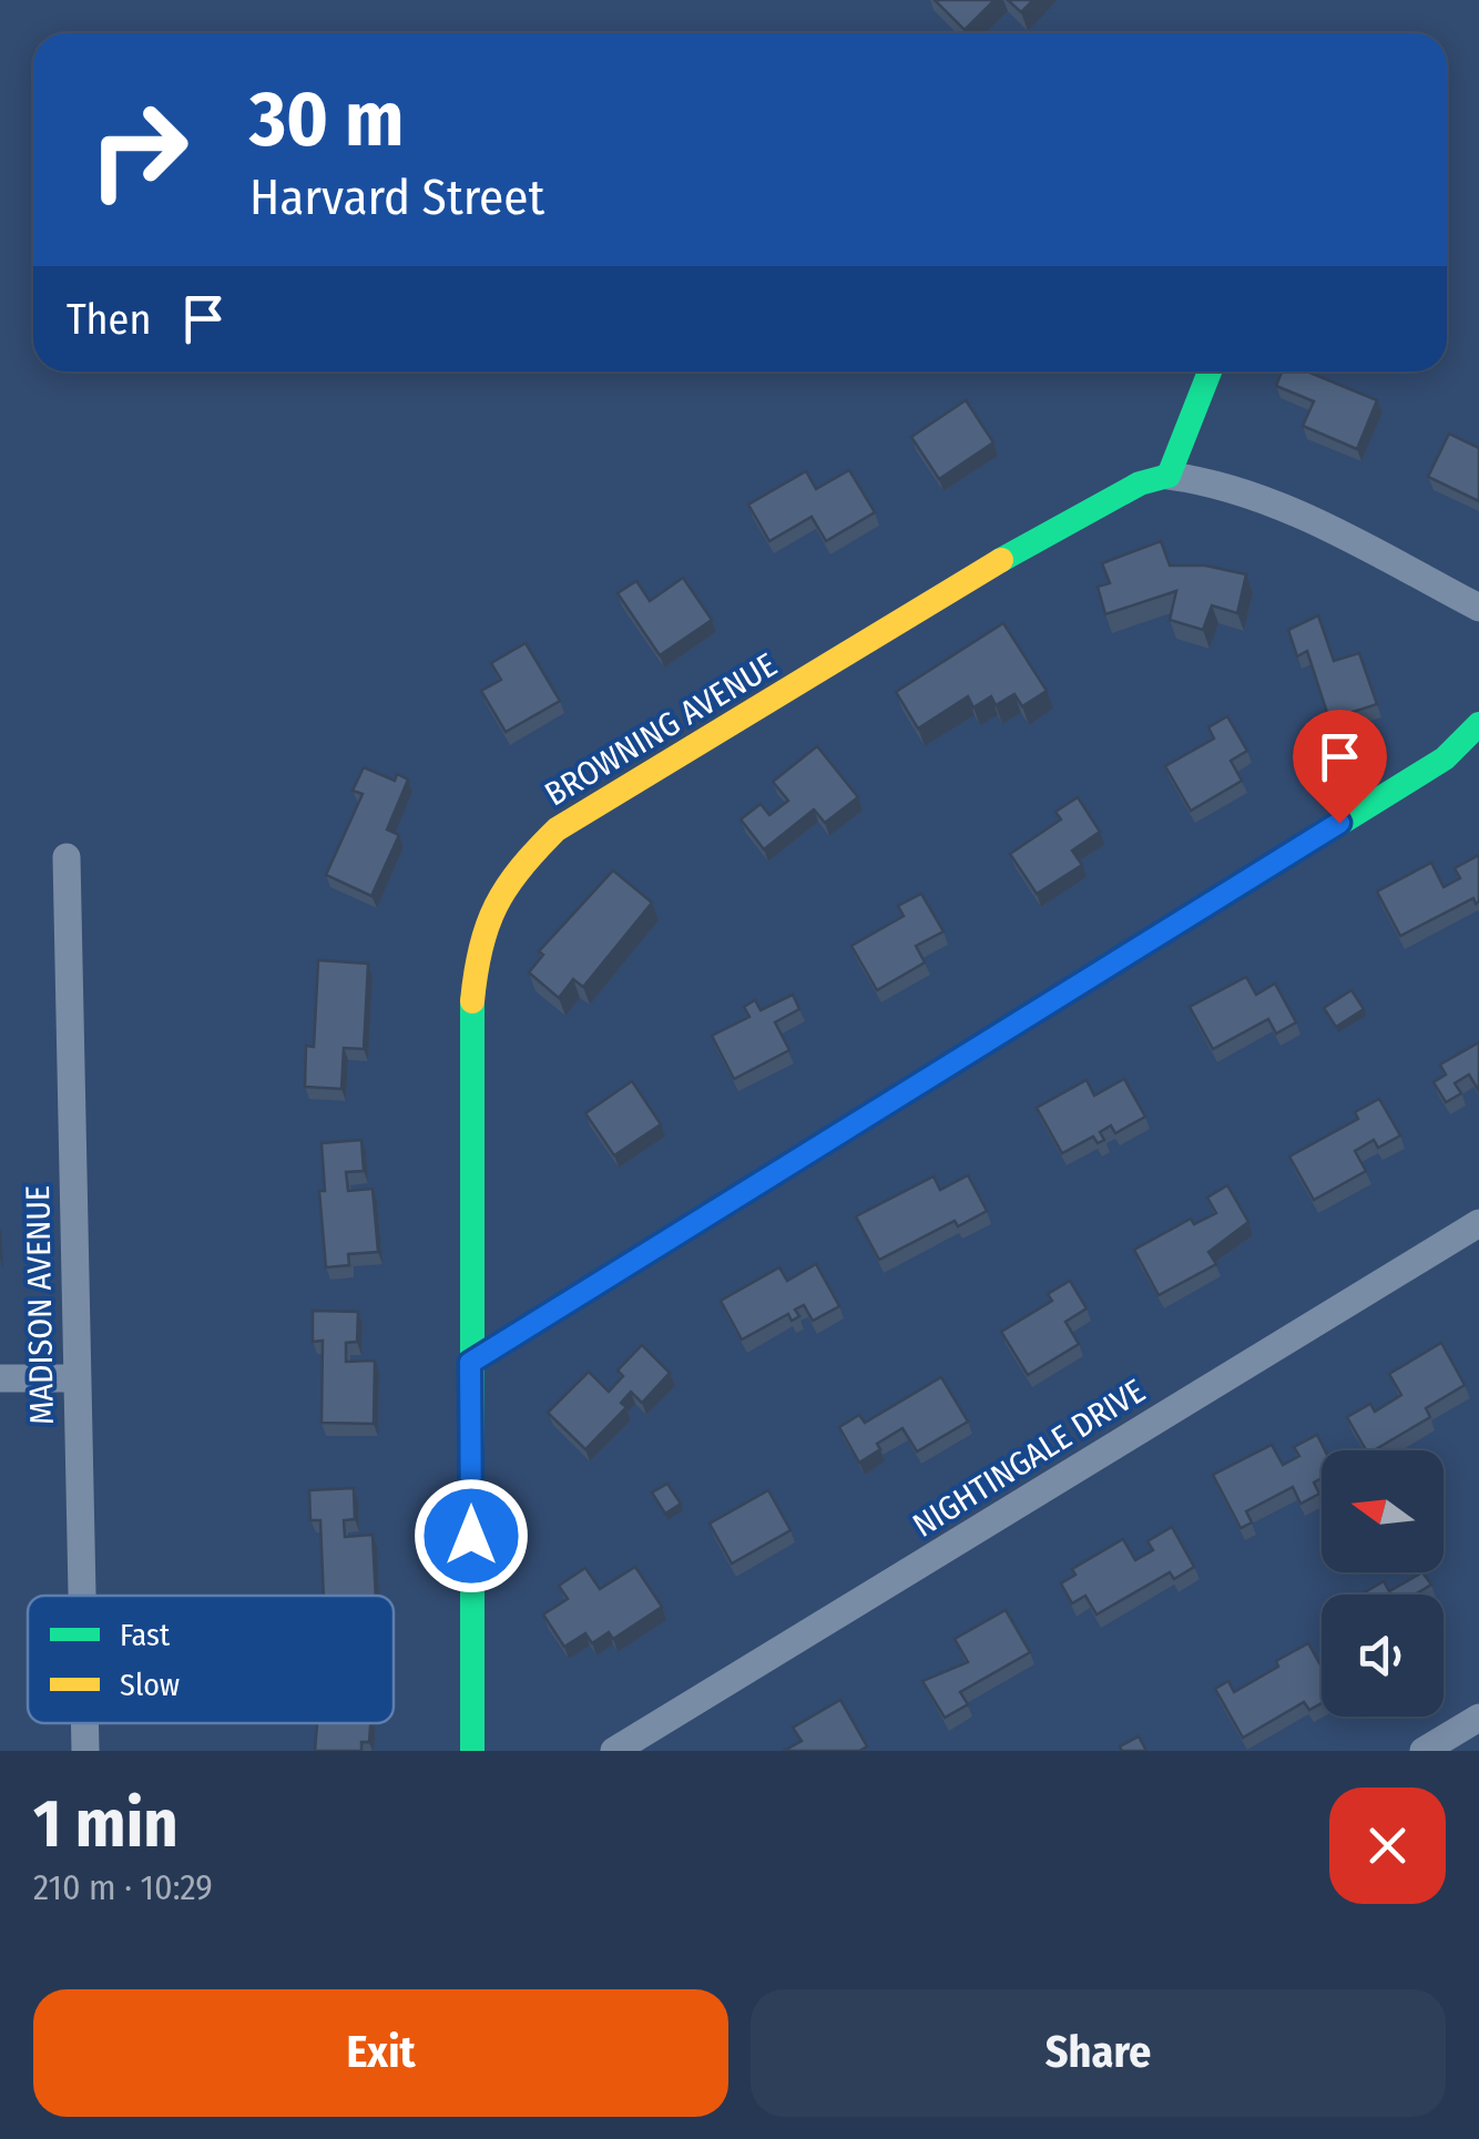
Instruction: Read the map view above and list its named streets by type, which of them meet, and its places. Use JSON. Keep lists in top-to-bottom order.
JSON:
{
  "streets": {
    "street": ["BROWNING AVENUE", "MADISON AVENUE", "NIGHTINGALE DRIVE"]
  },
  "legend": ["Fast", "Slow"],
  "north": "left",
  "page": {
    "turn": ["30 m", "Harvard Street"],
    "then": "Then",
    "heading": ["1 min", "210 m · 10:29"],
    "buttons": ["Exit", "Share"]
  }
}
